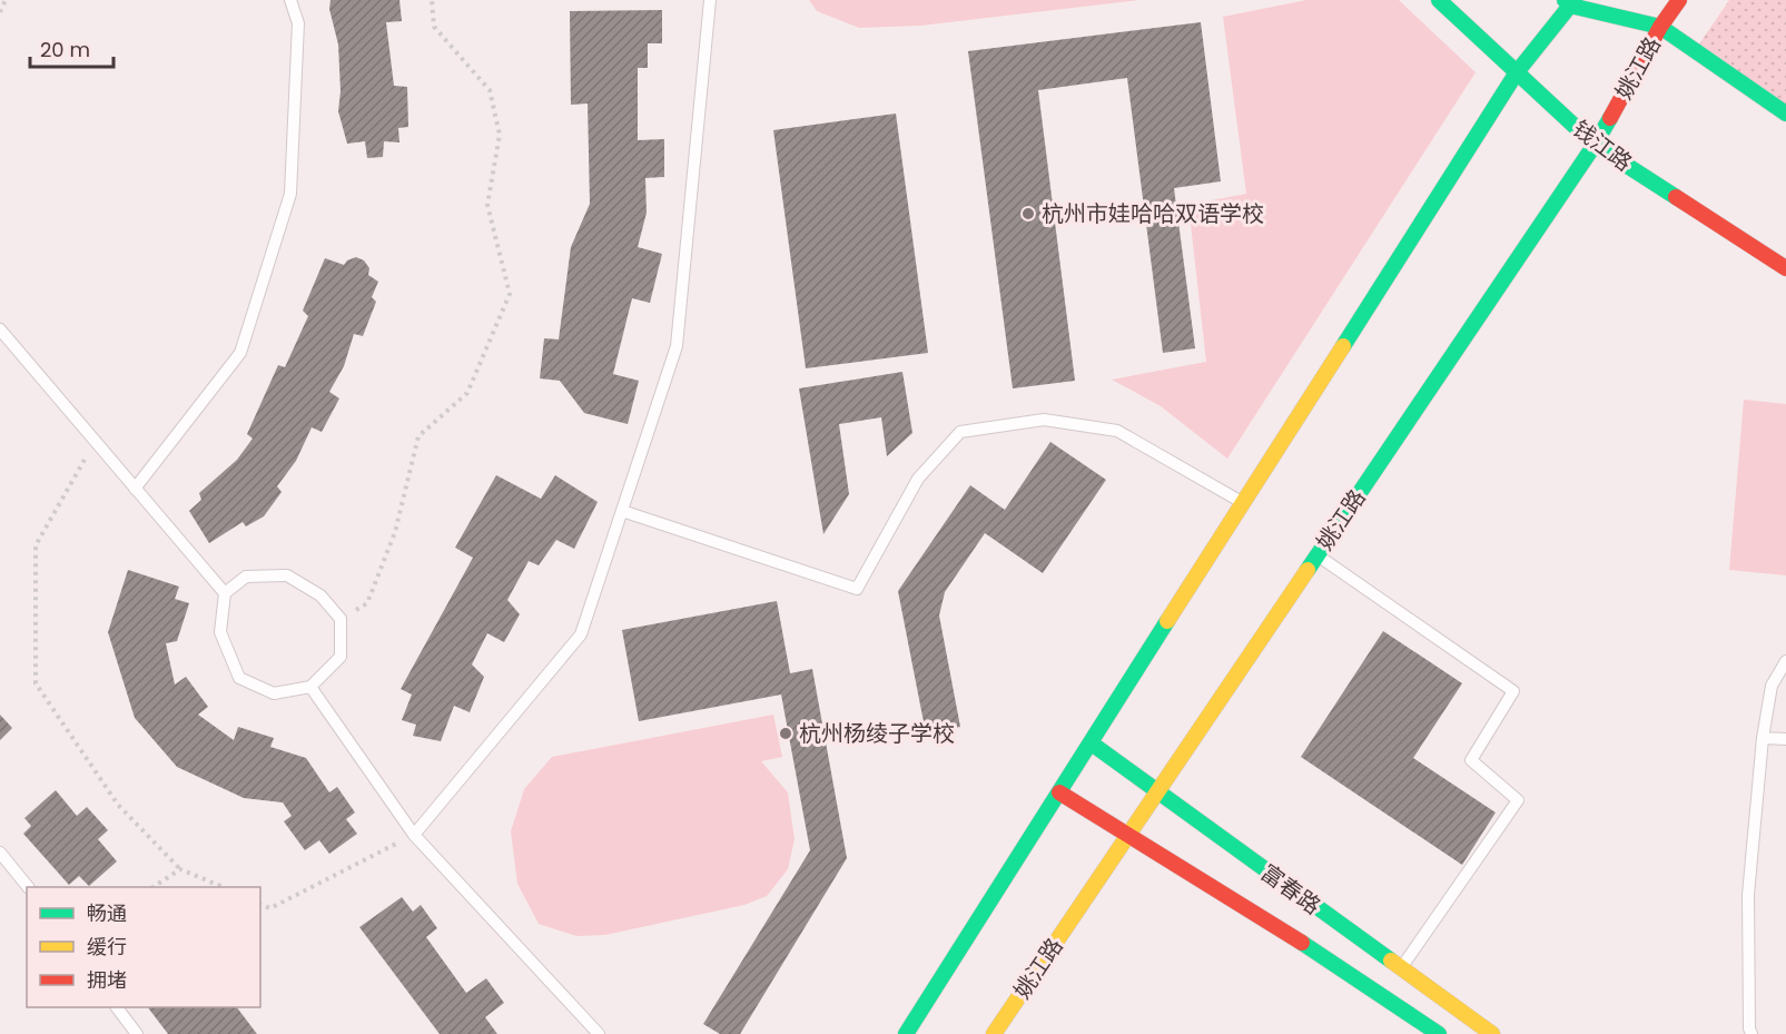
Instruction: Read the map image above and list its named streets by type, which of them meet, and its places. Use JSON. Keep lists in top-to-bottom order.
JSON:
{
  "streets": {
    "street": ["姚江路", "钱江路", "富春路"]
  },
  "crossings": [
    ["姚江路", "钱江路"],
    ["姚江路", "富春路"]
  ],
  "places": ["杭州市娃哈哈双语学校", "杭州杨绫子学校"],
  "legend": ["畅通", "缓行", "拥堵"],
  "scale_bar": "20 m"
}
